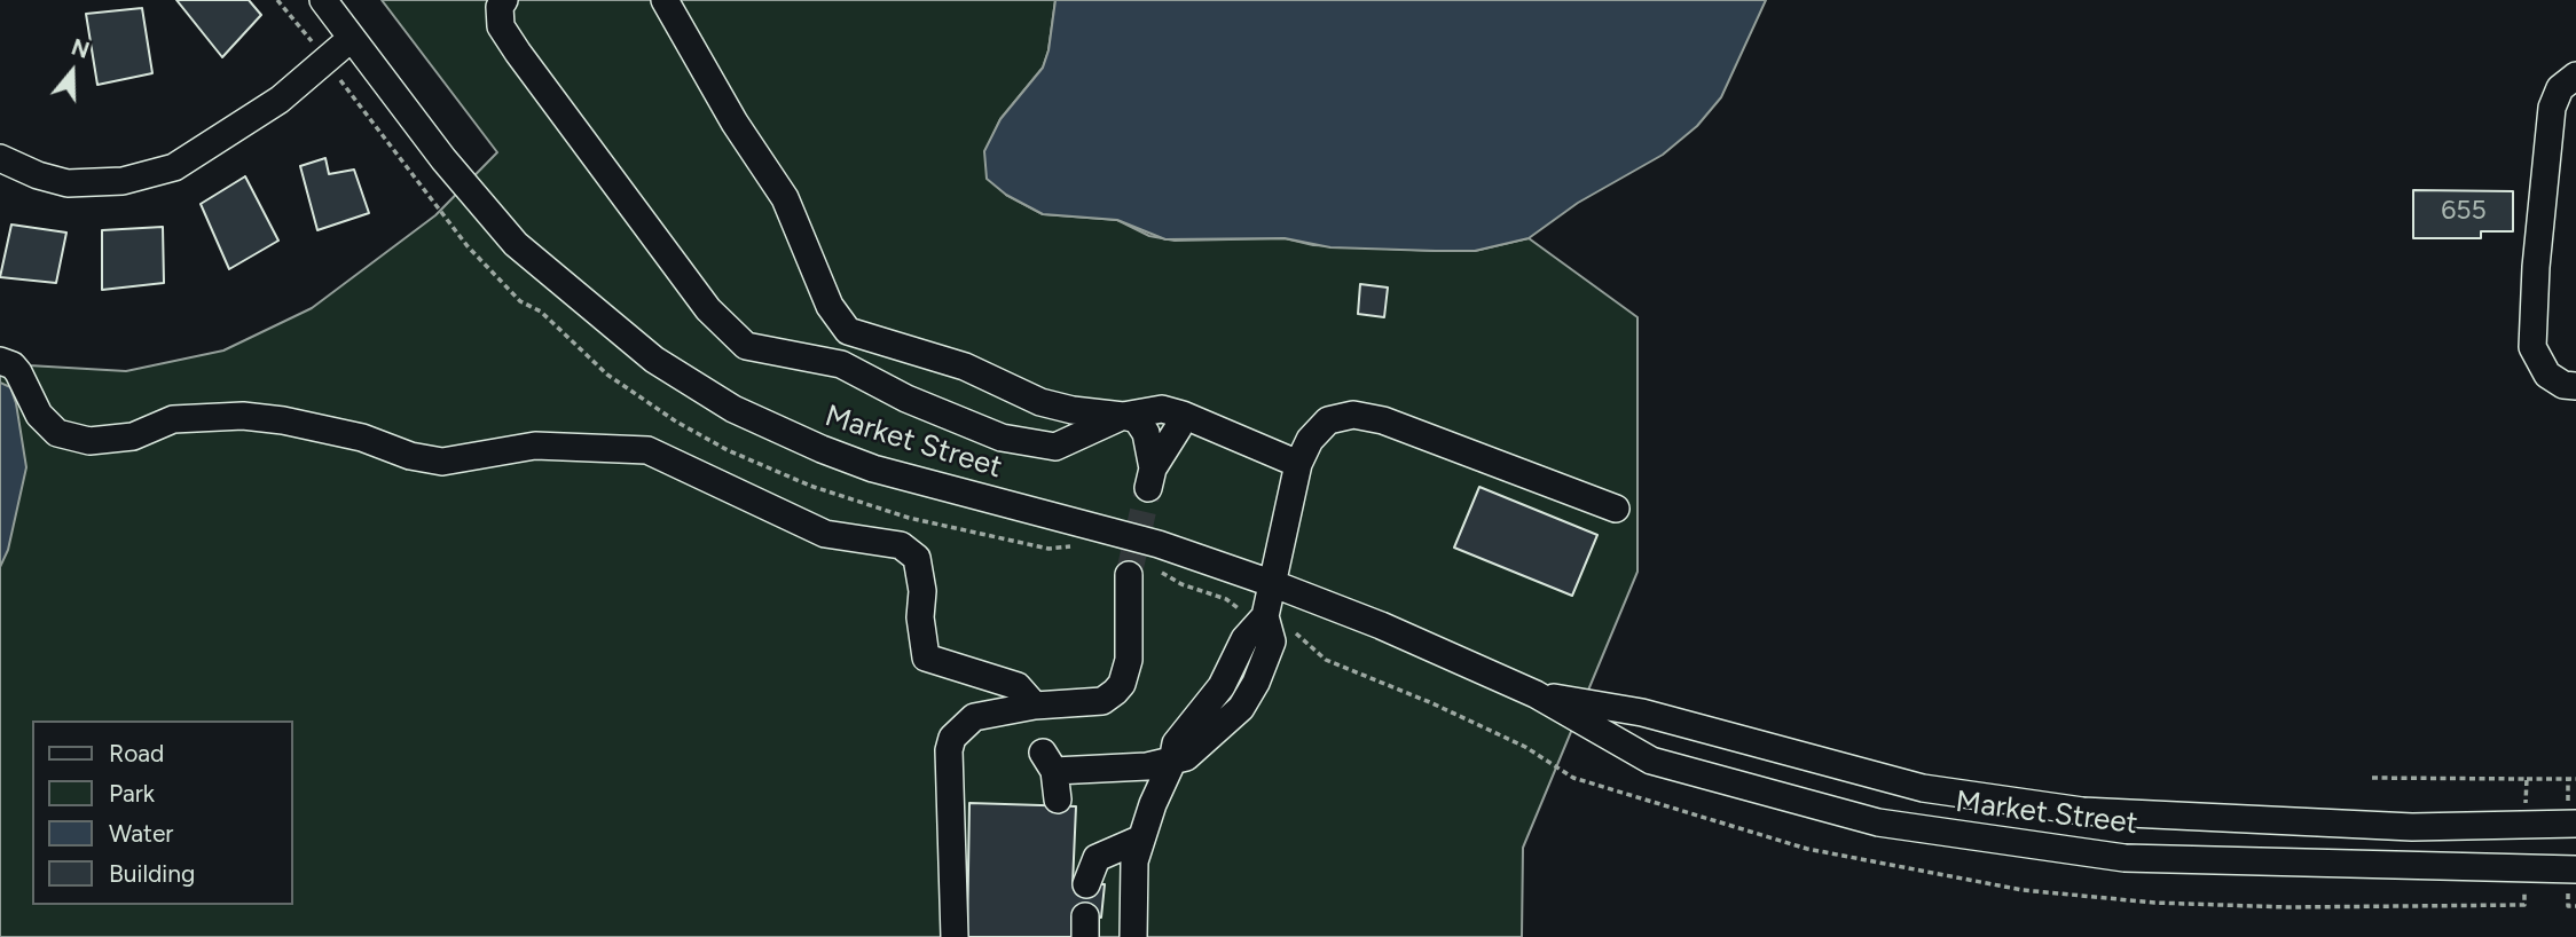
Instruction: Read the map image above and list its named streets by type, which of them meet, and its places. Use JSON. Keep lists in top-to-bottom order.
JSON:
{
  "streets": {
    "street": ["Market Street"]
  },
  "house_numbers": ["655"],
  "legend": [
    "Road",
    "Park",
    "Water",
    "Building"
  ],
  "north": "top"
}
